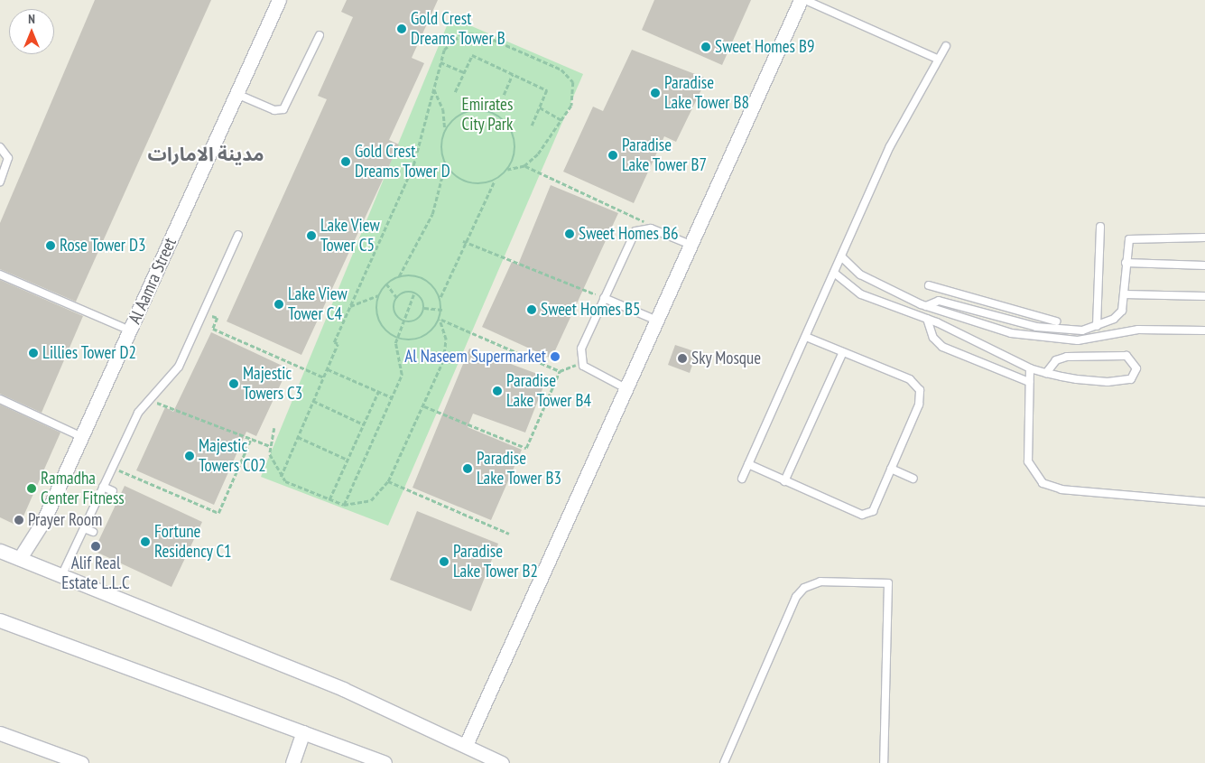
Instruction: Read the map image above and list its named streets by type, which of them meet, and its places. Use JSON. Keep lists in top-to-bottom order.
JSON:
{
  "streets": {
    "street": ["Al Aamra Street"]
  },
  "districts": ["مدينة الامارات"],
  "parks": ["Emirates City Park"],
  "places": [
    "Gold Crest Dreams Tower B",
    "Sweet Homes B9",
    "Paradise Lake Tower B8",
    "Paradise Lake Tower B7",
    "Gold Crest Dreams Tower D",
    "Sweet Homes B6",
    "Lake View Tower C5",
    "Rose Tower D3",
    "Lake View Tower C4",
    "Sweet Homes B5",
    "Lillies Tower D2",
    "Al Naseem Supermarket",
    "Sky Mosque",
    "Majestic Towers C3",
    "Paradise Lake Tower B4",
    "Majestic Towers C02",
    "Paradise Lake Tower B3",
    "Ramadha Center Fitness",
    "Prayer Room",
    "Fortune Residency C1",
    "Alif Real Estate L.L.C",
    "Paradise Lake Tower B2"
  ],
  "north": "top"
}
